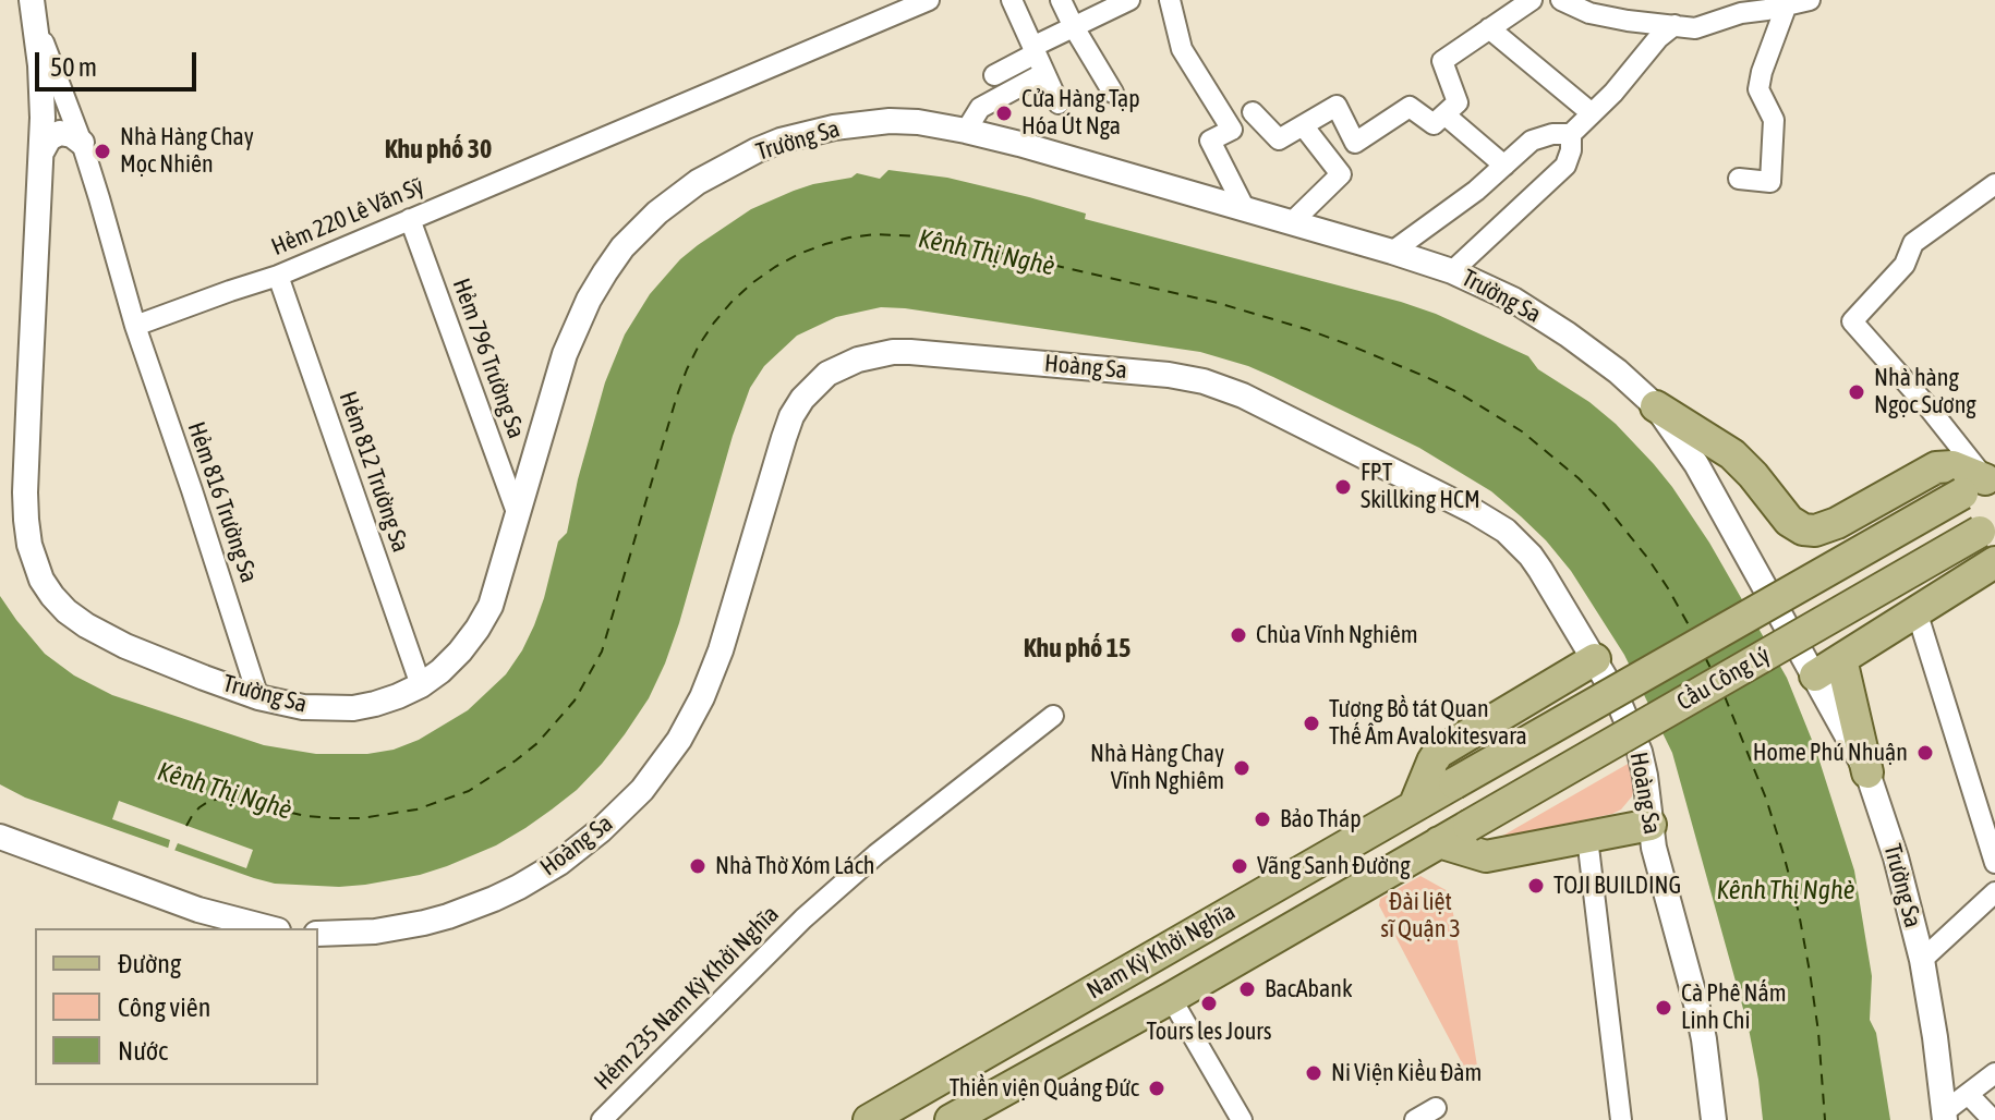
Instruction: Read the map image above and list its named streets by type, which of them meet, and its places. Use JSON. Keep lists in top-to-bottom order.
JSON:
{
  "streets": {
    "main road": ["Cầu Công Lý", "Nam Kỳ Khởi Nghĩa"],
    "street": [
      "Trường Sa",
      "Hẻm 220 Lê Văn Sỹ",
      "Hẻm 796 Trường Sa",
      "Hoàng Sa",
      "Hẻm 812 Trường Sa",
      "Hẻm 816 Trường Sa",
      "Hẻm 235 Nam Kỳ Khởi Nghĩa"
    ]
  },
  "crossings": [
    ["Trường Sa", "Hẻm 796 Trường Sa"],
    ["Trường Sa", "Hẻm 812 Trường Sa"],
    ["Trường Sa", "Hẻm 816 Trường Sa"],
    ["Hẻm 220 Lê Văn Sỹ", "Hẻm 796 Trường Sa"],
    ["Hẻm 220 Lê Văn Sỹ", "Hẻm 812 Trường Sa"],
    ["Hẻm 220 Lê Văn Sỹ", "Hẻm 816 Trường Sa"],
    ["Cầu Công Lý", "Nam Kỳ Khởi Nghĩa"]
  ],
  "districts": ["Khu phố 30", "Khu phố 15"],
  "water": ["Kênh Thị Nghè"],
  "parks": ["Đài liệt sĩ Quận 3"],
  "places": [
    "Cửa Hàng Tạp Hóa Út Nga",
    "Nhà Hàng Chay Mọc Nhiên",
    "Nhà hàng Ngọc Sương",
    "FPT Skillking HCM",
    "Chùa Vĩnh Nghiêm",
    "Tượng Bồ tát Quan Thế Âm Avalokitesvara",
    "Home Phú Nhuận",
    "Nhà Hàng Chay Vĩnh Nghiêm",
    "Bảo Tháp",
    "Nhà Thờ Xóm Lách",
    "Vãng Sanh Đường",
    "TOJI BUILDING",
    "BacAbank",
    "Tours les Jours",
    "Cà Phê Nấm Linh Chi",
    "Ni Viện Kiều Đàm",
    "Thiền viện Quảng Đức"
  ],
  "legend": ["Đường", "Công viên", "Nước"],
  "scale_bar": "50 m"
}
